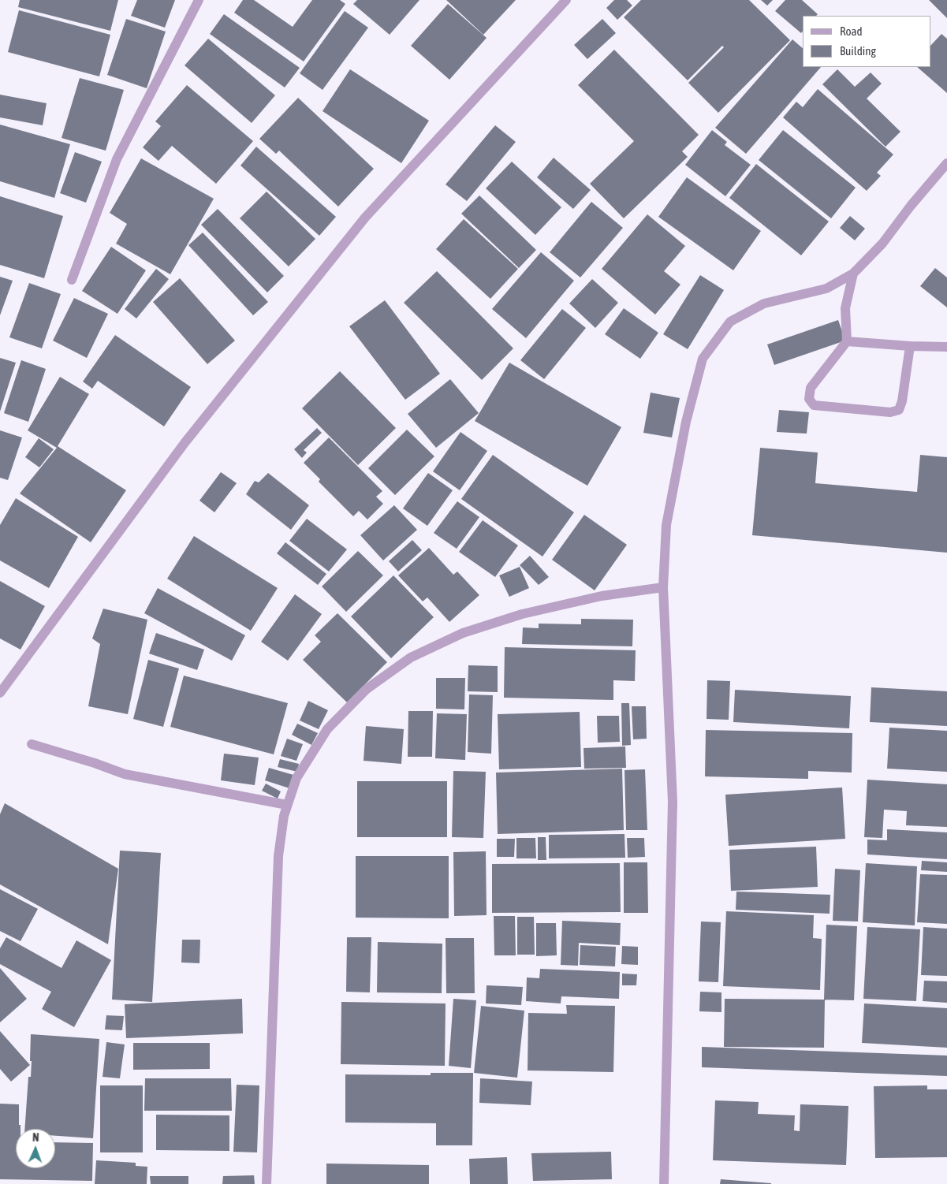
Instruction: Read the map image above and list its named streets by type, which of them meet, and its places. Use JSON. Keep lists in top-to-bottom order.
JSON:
{
  "legend": ["Road", "Building"],
  "north": "top"
}
